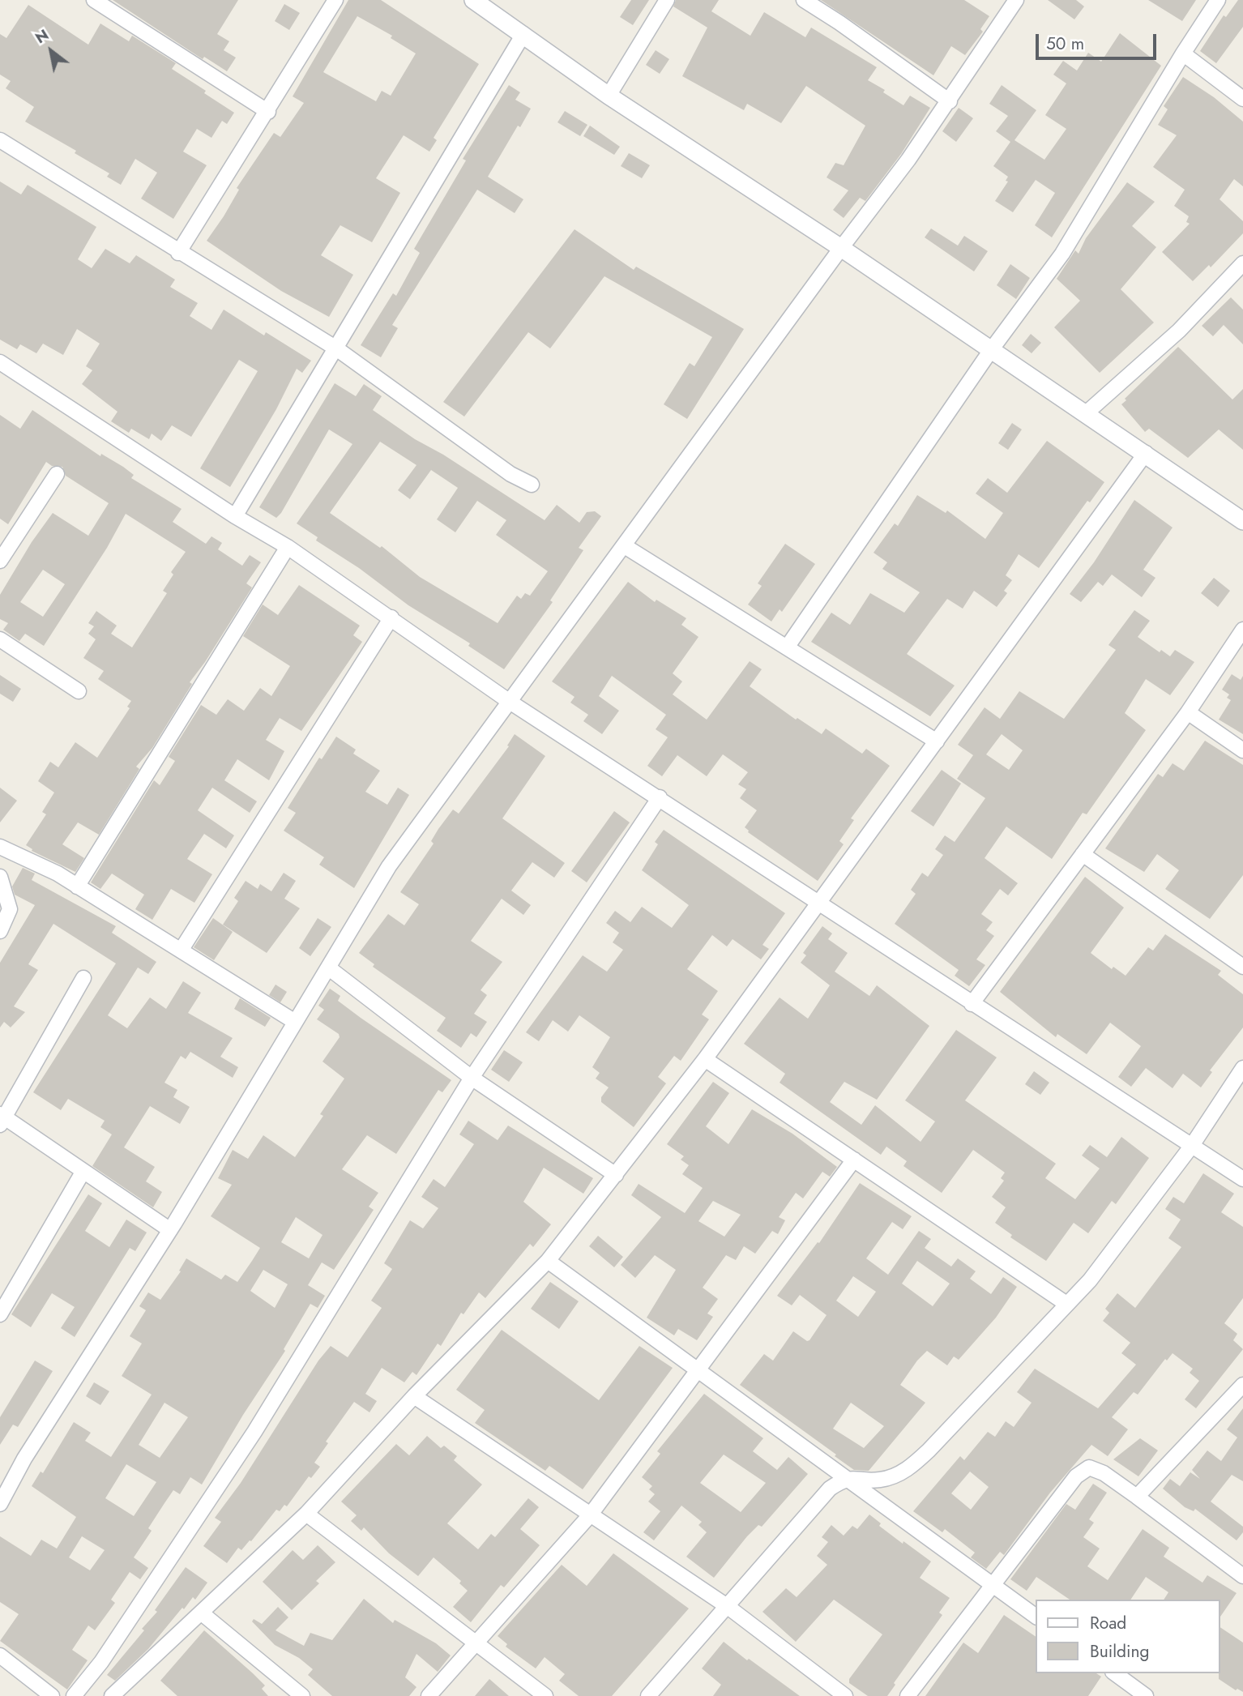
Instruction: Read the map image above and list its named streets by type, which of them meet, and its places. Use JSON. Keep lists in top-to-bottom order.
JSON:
{
  "legend": ["Road", "Building"],
  "scale_bar": "50 m",
  "north": "top left"
}
